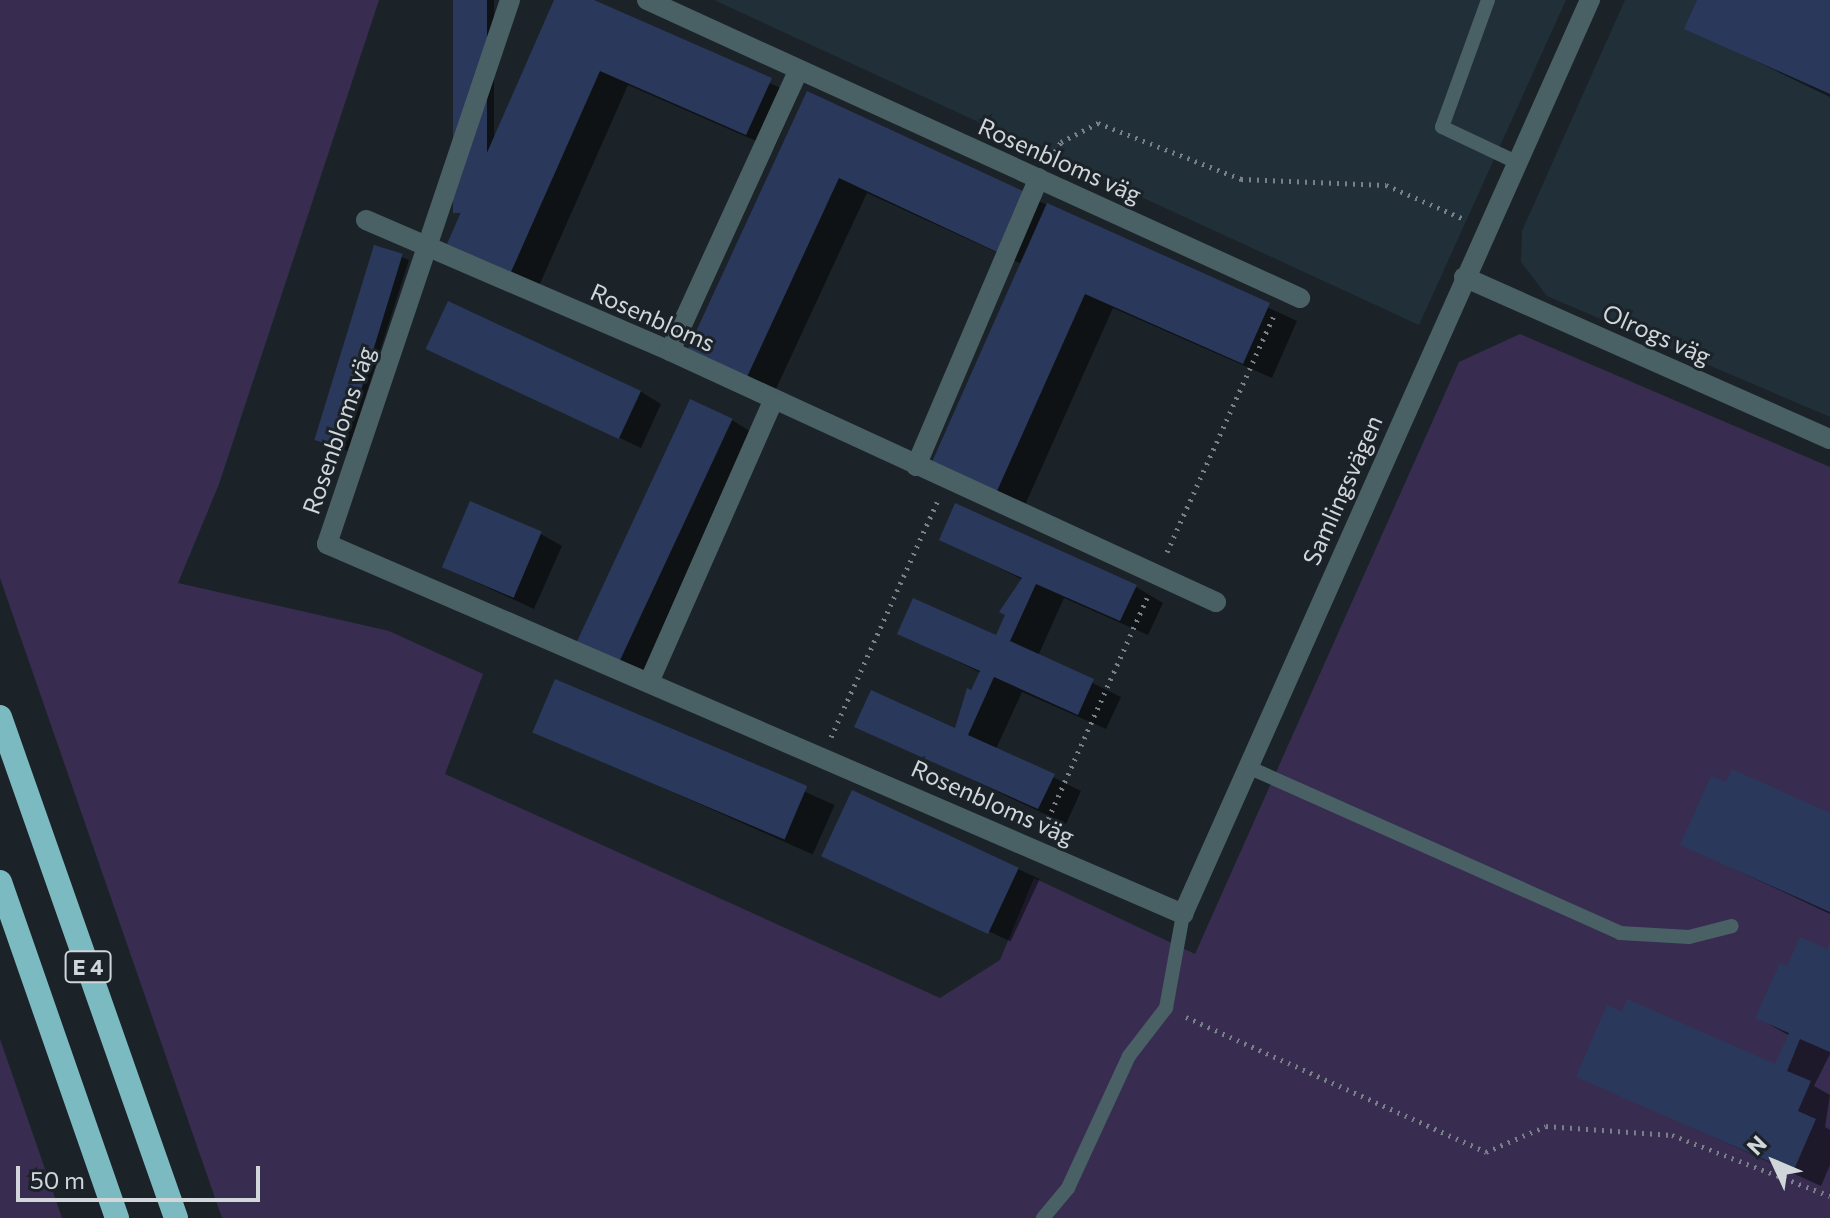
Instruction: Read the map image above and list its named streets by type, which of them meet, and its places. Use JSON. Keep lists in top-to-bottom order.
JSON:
{
  "streets": {
    "highway": ["E 4"],
    "street": [
      "Rosenbloms väg",
      "Rosenbloms",
      "Olrogs väg",
      "Samlingsvägen"
    ]
  },
  "crossings": [
    ["Rosenbloms väg", "Rosenbloms"],
    ["Rosenbloms väg", "Samlingsvägen"],
    ["Olrogs väg", "Samlingsvägen"]
  ],
  "scale_bar": "50 m",
  "north": "top left"
}
